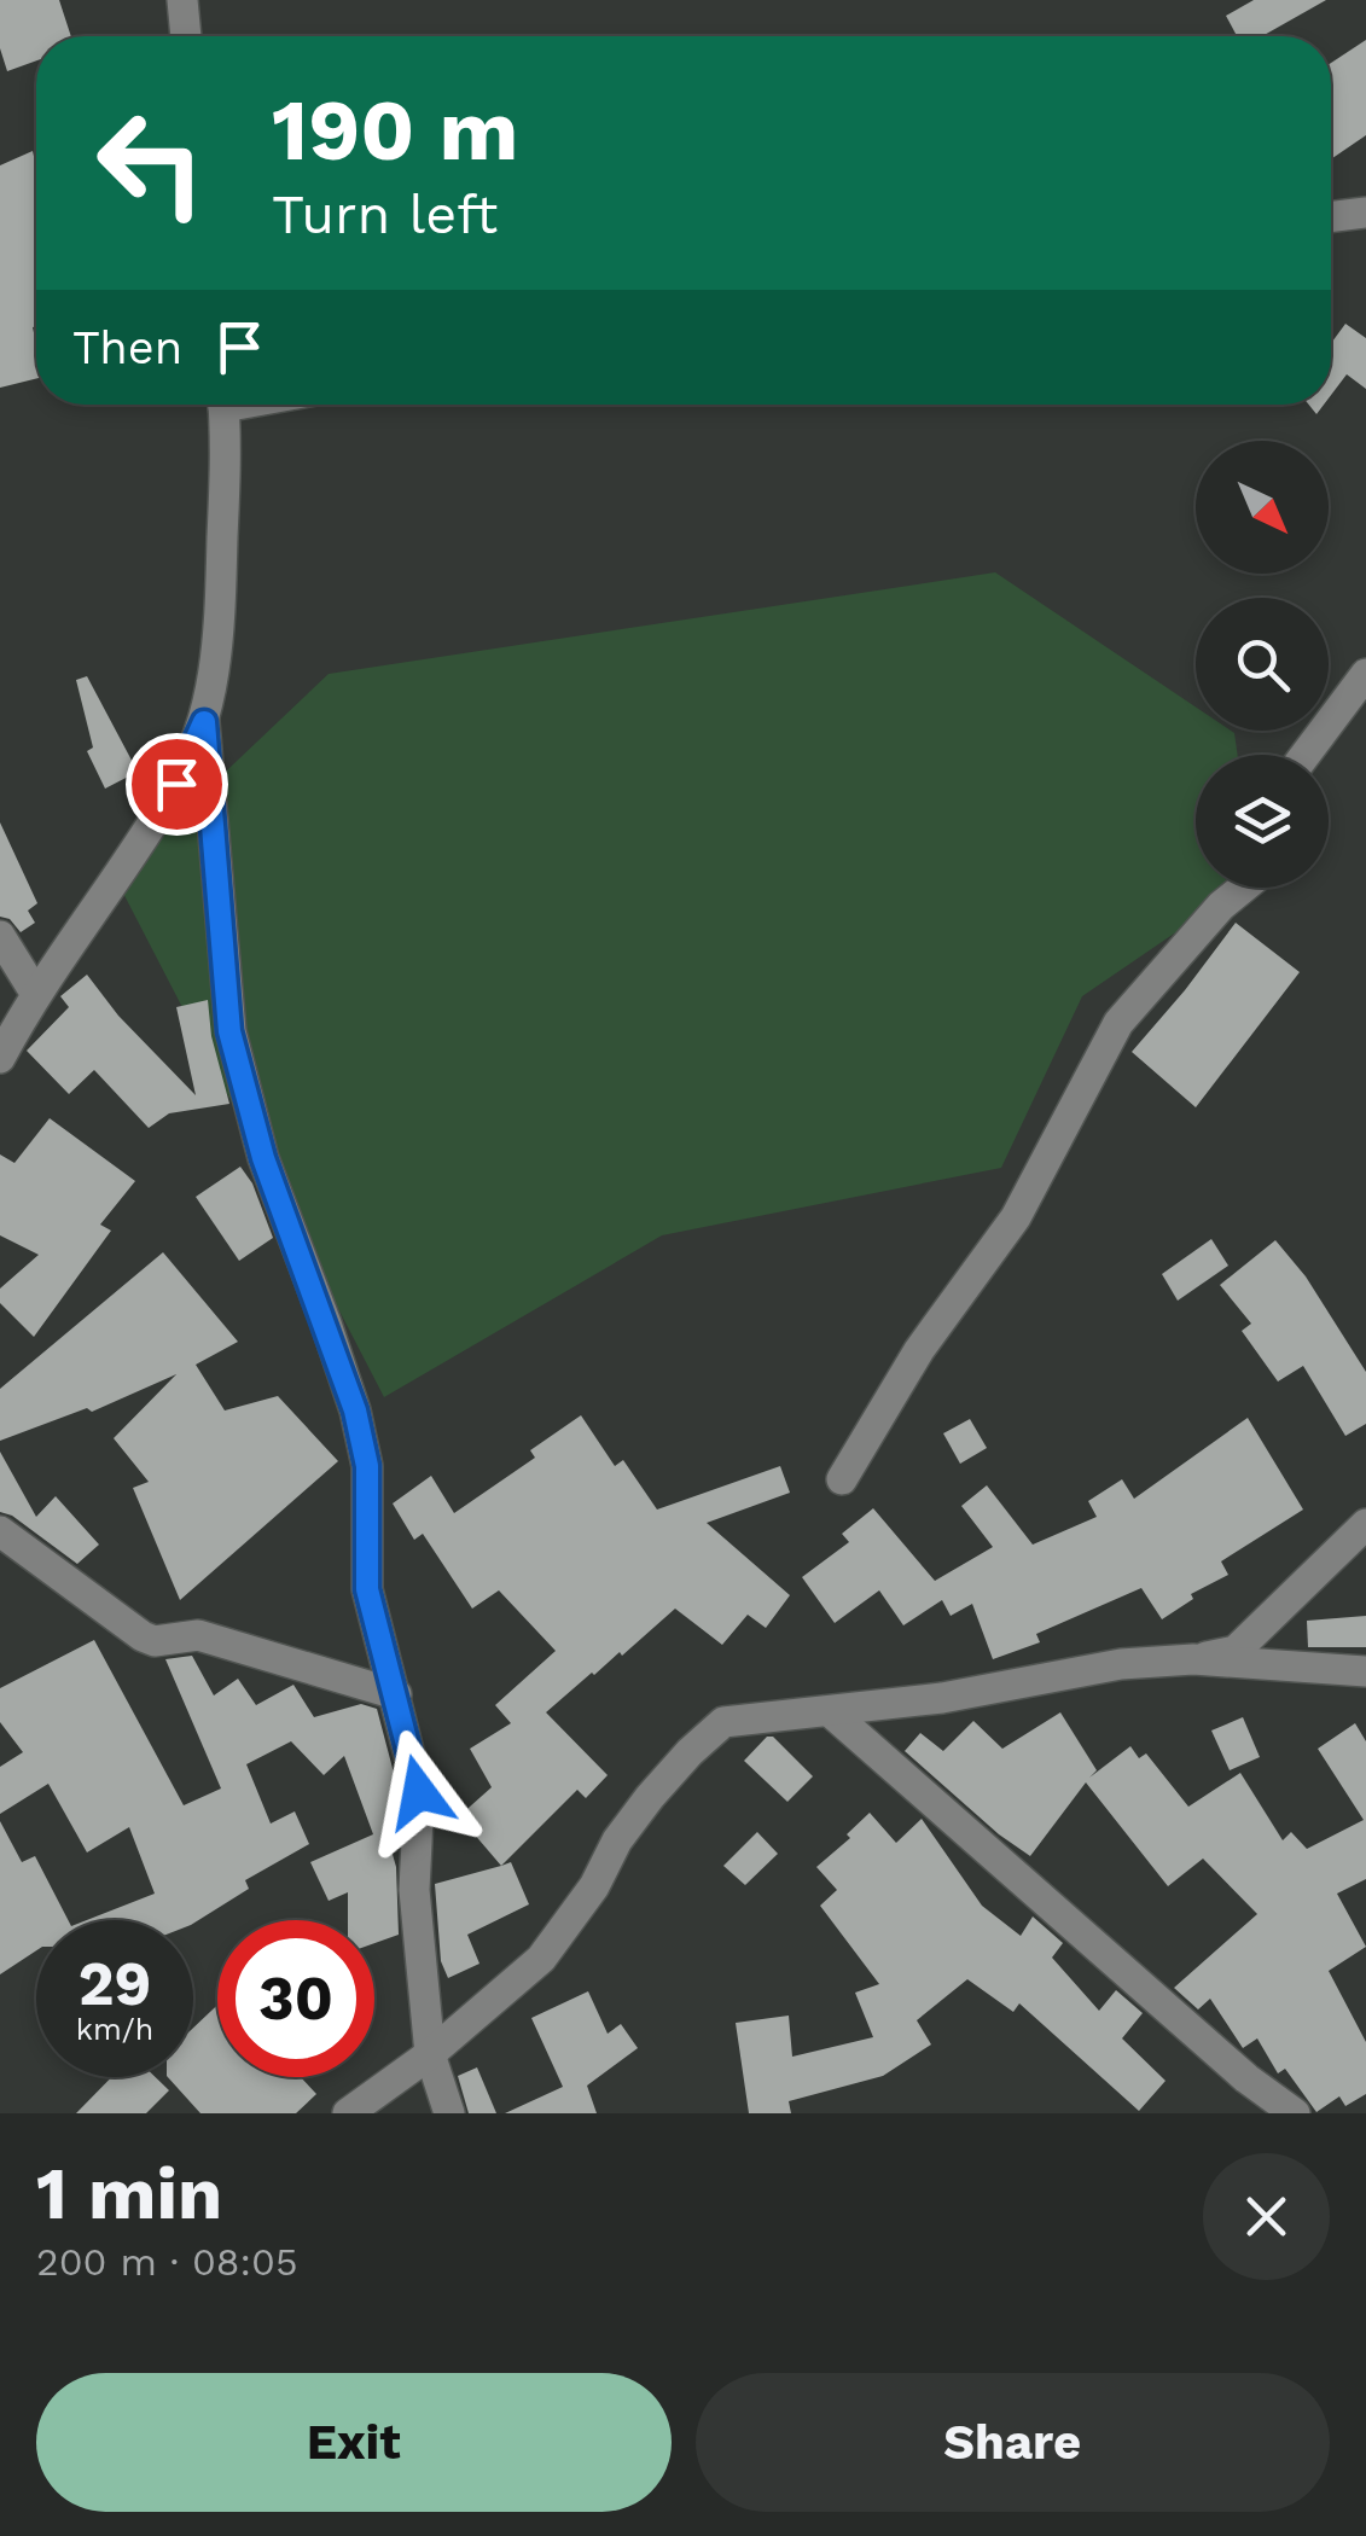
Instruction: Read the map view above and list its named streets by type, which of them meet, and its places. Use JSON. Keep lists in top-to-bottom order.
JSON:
{
  "north": "bottom right",
  "page": {
    "turn": ["190 m", "Turn left"],
    "then": "Then",
    "speed": "29 km/h",
    "limit": "30",
    "heading": ["1 min", "200 m · 08:05"],
    "buttons": ["Exit", "Share"]
  }
}
